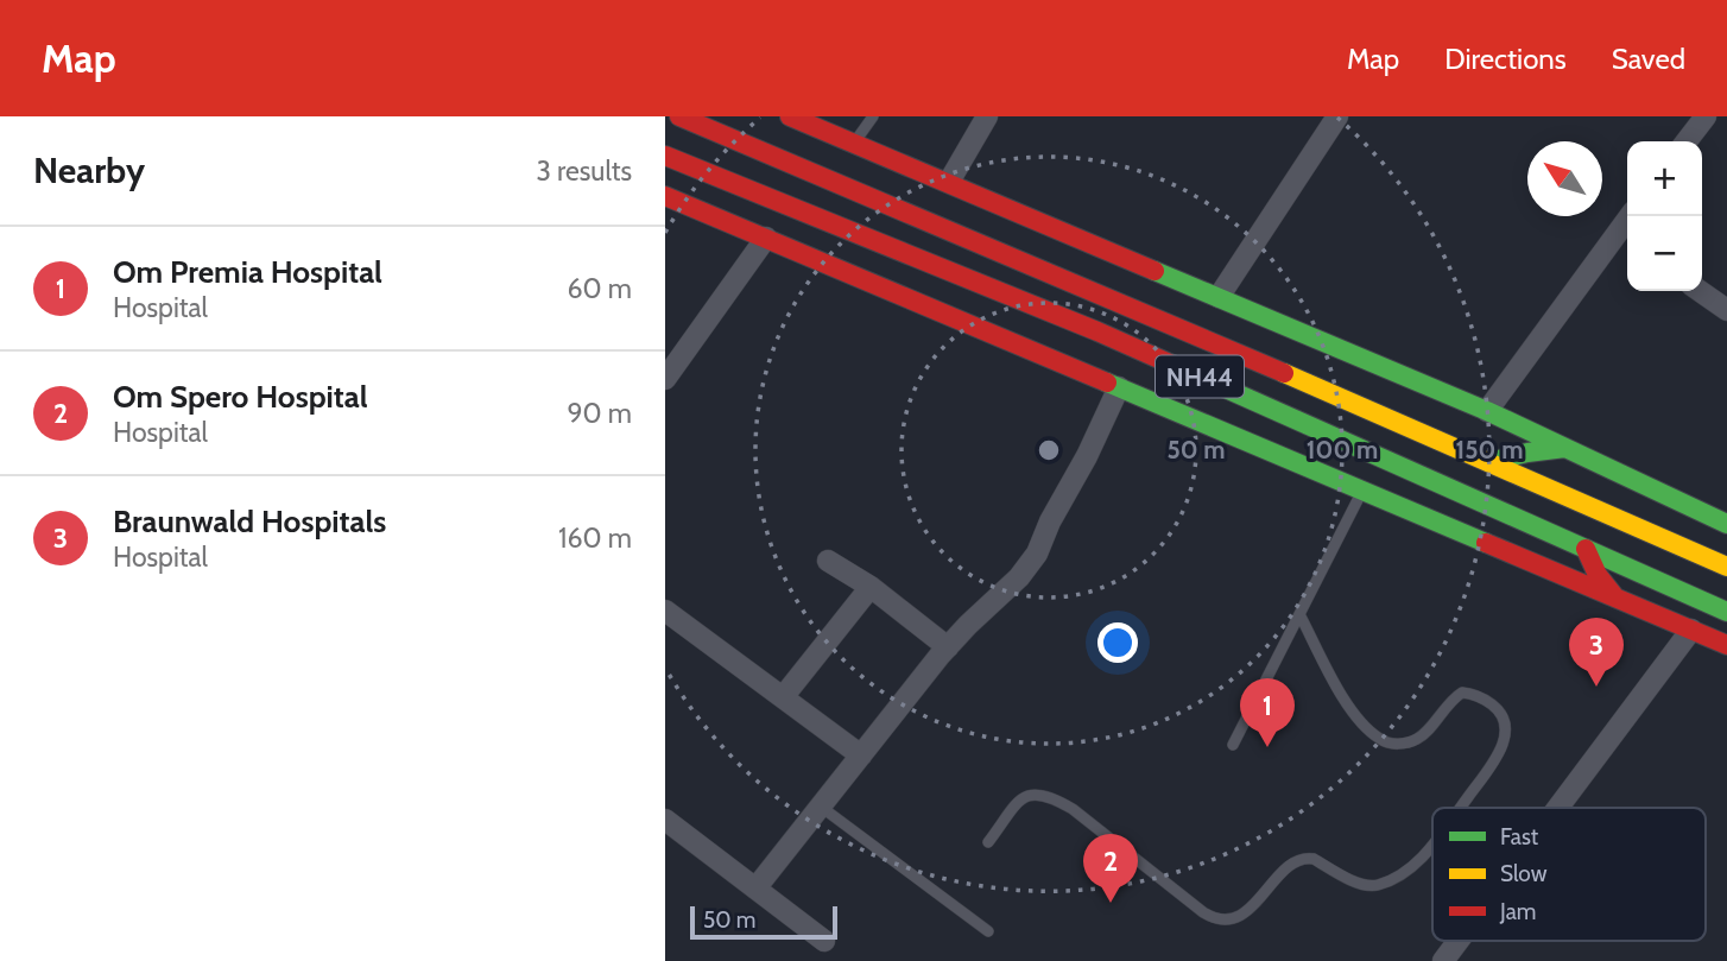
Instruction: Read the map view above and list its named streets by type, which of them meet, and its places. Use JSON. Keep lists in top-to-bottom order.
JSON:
{
  "streets": {
    "main road": ["NH44"]
  },
  "legend": ["Fast", "Slow", "Jam"],
  "scale_bar": "50 m",
  "north": "top left",
  "page": {
    "header": "Map",
    "nav": ["Map", "Directions", "Saved"],
    "heading": ["Nearby", "3 results"],
    "map_buttons": ["+", "−"],
    "list": [
      {
        "mark": "1",
        "name": "Om Premia Hospital",
        "note": "Hospital",
        "value": "60 m"
      },
      {
        "mark": "2",
        "name": "Om Spero Hospital",
        "note": "Hospital",
        "value": "90 m"
      },
      {
        "mark": "3",
        "name": "Braunwald Hospitals",
        "note": "Hospital",
        "value": "160 m"
      }
    ],
    "pins": ["3", "1", "2"],
    "scale": "50 m"
  },
  "rings": ["50 m", "100 m", "150 m"]
}
